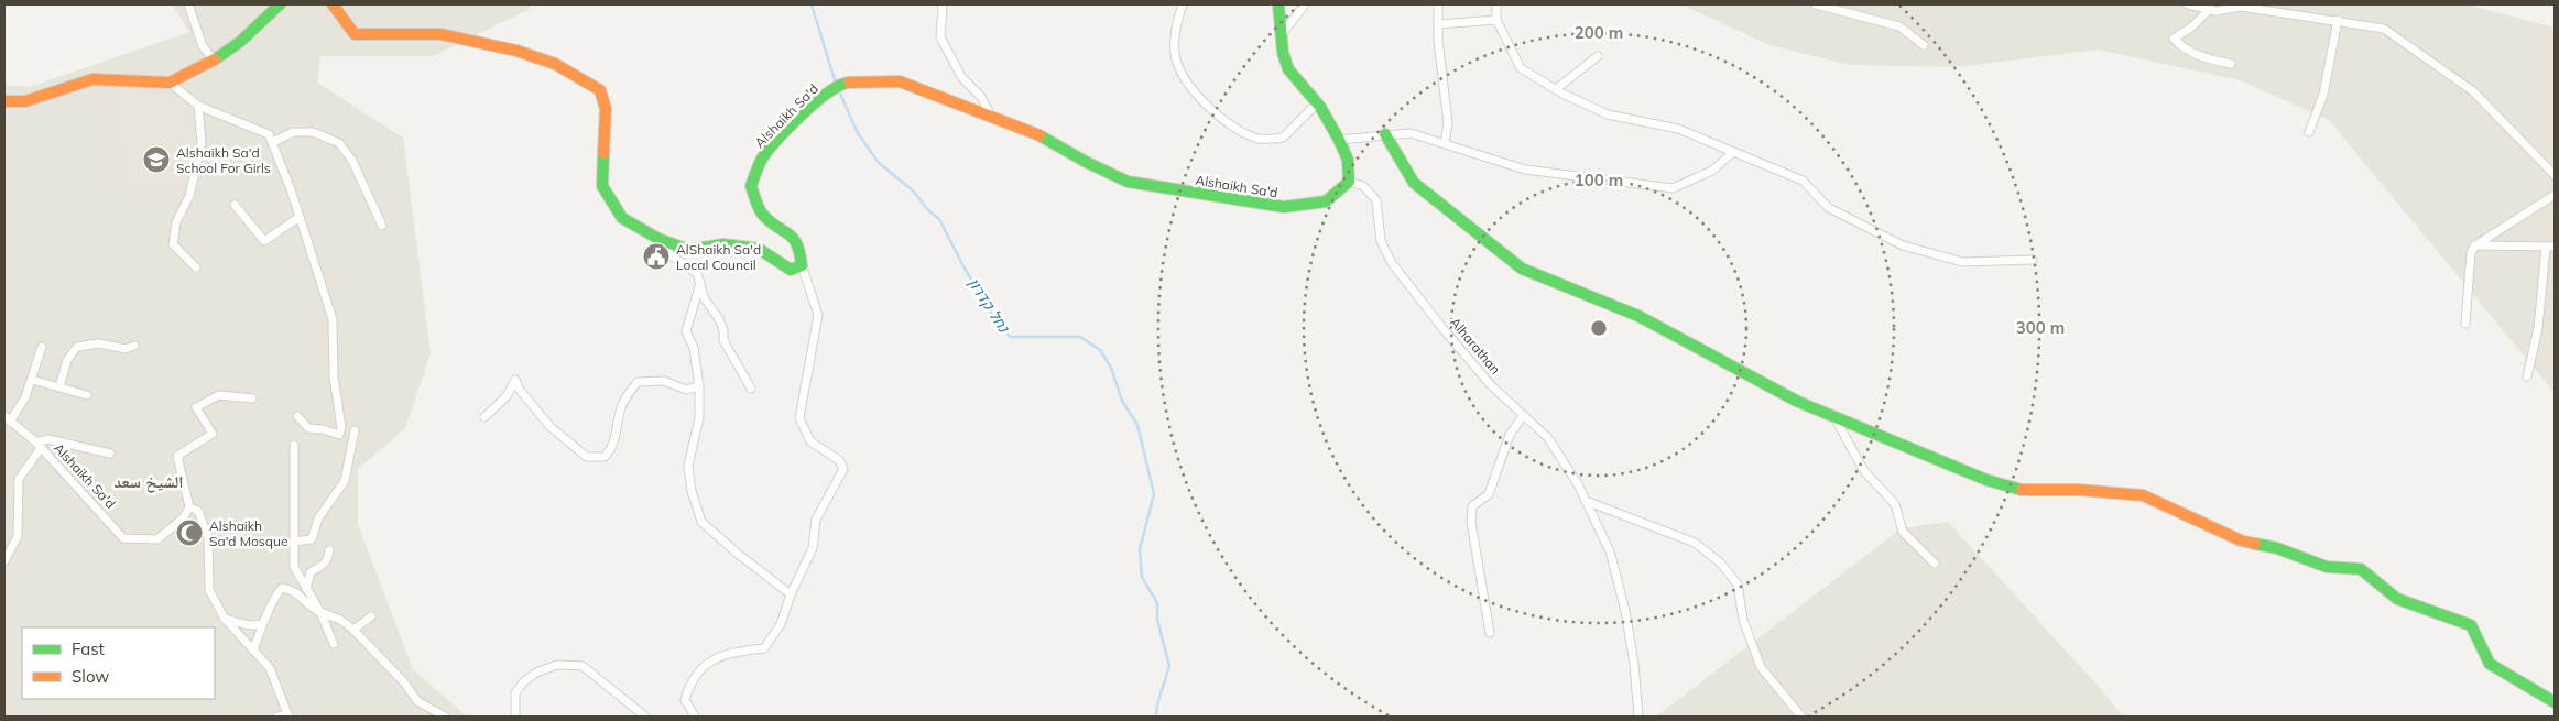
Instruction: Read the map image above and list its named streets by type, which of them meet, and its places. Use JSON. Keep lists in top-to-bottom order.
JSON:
{
  "streets": {
    "street": ["Alshaikh Sa'd", "Alharathan"]
  },
  "crossings": [
    ["Alshaikh Sa'd", "Alharathan"]
  ],
  "districts": ["الشيخ سعد"],
  "water": ["נחל קדרון"],
  "places": {
    "school or university": ["Alshaikh Sa'd School For Girls"],
    "public building": ["AlShaikh Sa'd Local Council"],
    "mosque": ["Alshaikh Sa'd Mosque"]
  },
  "legend": ["Fast", "Slow"],
  "rings": ["200 m", "100 m", "300 m"]
}
